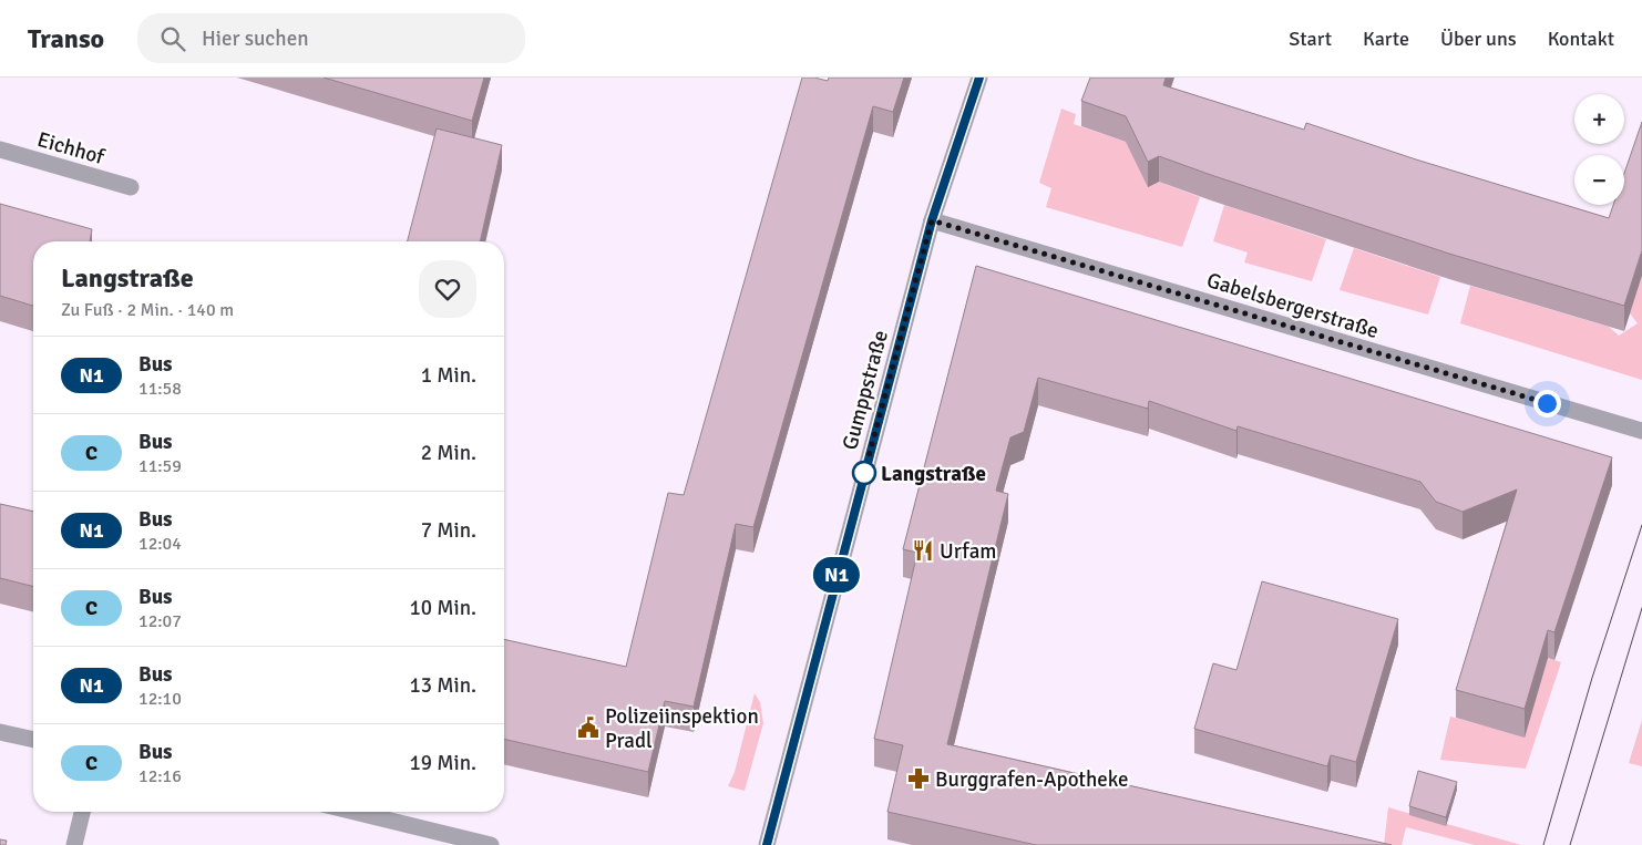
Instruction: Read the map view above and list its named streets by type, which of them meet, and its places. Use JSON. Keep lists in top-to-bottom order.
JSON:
{
  "streets": {
    "street": ["Eichhof", "Gabelsbergerstraße", "Gumppstraße"]
  },
  "crossings": [
    ["Gabelsbergerstraße", "Gumppstraße"]
  ],
  "places": {
    "other": ["Langstraße"],
    "restaurant": ["Urfam"],
    "public building": ["Polizeiinspektion Pradl"],
    "pharmacy": ["Burggrafen-Apotheke"]
  },
  "lines": ["bus line N1"],
  "page": {
    "header": "Transo",
    "search": "Hier suchen",
    "nav": [
      "Start",
      "Karte",
      "Über uns",
      "Kontakt"
    ],
    "on_map": "N1",
    "map_buttons": ["+", "−"],
    "heading": ["Langstraße", "Zu Fuß · 2 Min. · 140 m"],
    "list": [
      {
        "mark": "N1",
        "name": "Bus",
        "note": "11:58",
        "value": "1 Min."
      },
      {
        "mark": "C",
        "name": "Bus",
        "note": "11:59",
        "value": "2 Min."
      },
      {
        "mark": "N1",
        "name": "Bus",
        "note": "12:04",
        "value": "7 Min."
      },
      {
        "mark": "C",
        "name": "Bus",
        "note": "12:07",
        "value": "10 Min."
      },
      {
        "mark": "N1",
        "name": "Bus",
        "note": "12:10",
        "value": "13 Min."
      },
      {
        "mark": "C",
        "name": "Bus",
        "note": "12:16",
        "value": "19 Min."
      }
    ]
  }
}
